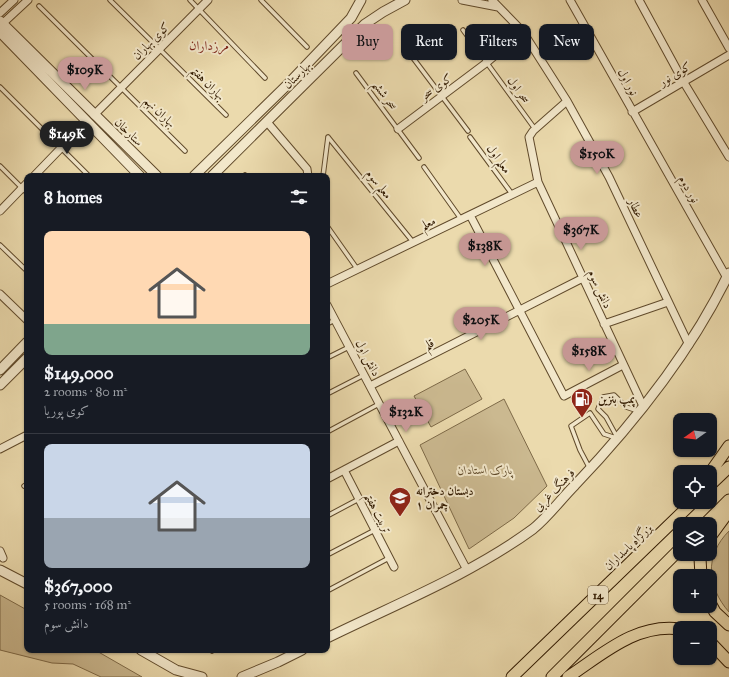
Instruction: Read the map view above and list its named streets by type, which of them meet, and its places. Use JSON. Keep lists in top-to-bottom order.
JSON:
{
  "streets": {
    "highway": ["بزرگراه پاسداران", "14"],
    "street": [
      "کوی بهاران",
      "کوی نور",
      "بهارستان",
      "نور اول",
      "کوی سحر",
      "ستارخان",
      "نور دوم",
      "عطار",
      "معلم",
      "دانش سوم",
      "قلم",
      "دانش اول",
      "فرهنگ غربی",
      "تربیت هفتم"
    ],
    "lane": [
      "بهاران هفتم",
      "سحر اول",
      "سحر ششم",
      "بهاران نهم",
      "معلم اول",
      "معلم سوم"
    ]
  },
  "crossings": [
    ["کوی بهاران", "بهاران هفتم"],
    ["کوی بهاران", "بهاران نهم"],
    ["کوی بهاران", "ستارخان"],
    ["کوی نور", "نور اول"],
    ["کوی نور", "نور دوم"],
    ["نور اول", "نور دوم"],
    ["کوی سحر", "سحر اول"],
    ["کوی سحر", "سحر ششم"],
    ["سحر اول", "دانش سوم"],
    ["معلم اول", "معلم"],
    ["معلم سوم", "معلم"],
    ["نور دوم", "فرهنگ غربی"],
    ["عطار", "فرهنگ غربی"],
    ["معلم", "دانش سوم"],
    ["دانش سوم", "قلم"],
    ["دانش سوم", "فرهنگ غربی"],
    ["قلم", "دانش اول"],
    ["دانش اول", "فرهنگ غربی"],
    ["بزرگراه پاسداران", "14"]
  ],
  "districts": ["مرزداران"],
  "parks": ["پارک استادان"],
  "places": {
    "fuel station": ["پمپ بنزین"],
    "school or university": ["دبستان دخترانه چمران ۱"]
  },
  "north": "left",
  "page": {
    "chip": [
      "Buy",
      "Rent",
      "Filters",
      "New"
    ],
    "price": [
      "$109K",
      "$149K",
      "$150K",
      "$367K",
      "$138K",
      "$205K",
      "$158K",
      "$132K"
    ],
    "heading": "8 homes",
    "list": [
      {
        "name": "$149,000",
        "note": "2 rooms · 80 m² · کوی پوریا"
      },
      {
        "name": "$367,000",
        "note": "5 rooms · 168 m² · دانش سوم"
      }
    ],
    "map_buttons": ["+", "−"]
  }
}
